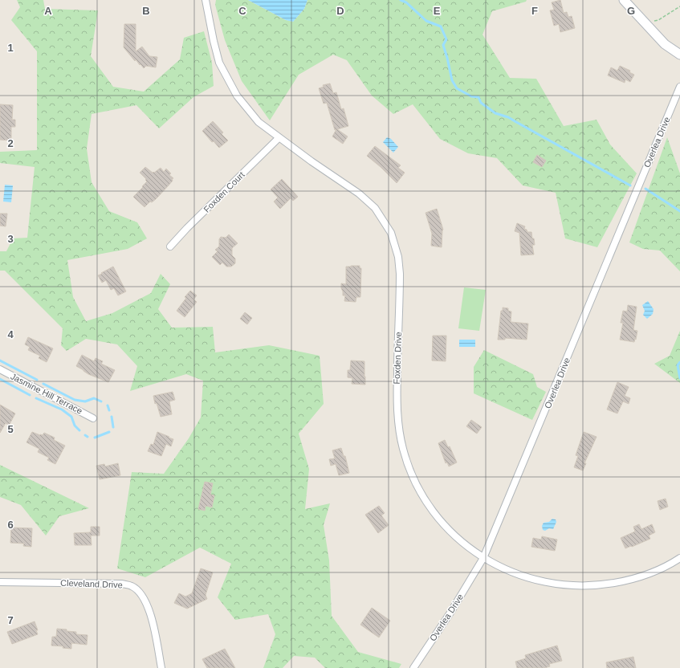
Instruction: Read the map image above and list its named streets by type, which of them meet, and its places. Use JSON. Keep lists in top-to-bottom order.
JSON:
{
  "streets": {
    "street": [
      "Overlea Drive",
      "Foxden Court",
      "Foxden Drive",
      "Jasmine Hill Terrace",
      "Cleveland Drive"
    ]
  },
  "crossings": [
    ["Overlea Drive", "Foxden Drive"],
    ["Foxden Court", "Foxden Drive"]
  ],
  "grid": {
    "columns": [
      "A",
      "B",
      "C",
      "D",
      "E",
      "F",
      "G"
    ],
    "rows": [
      "1",
      "2",
      "3",
      "4",
      "5",
      "6",
      "7"
    ]
  }
}
